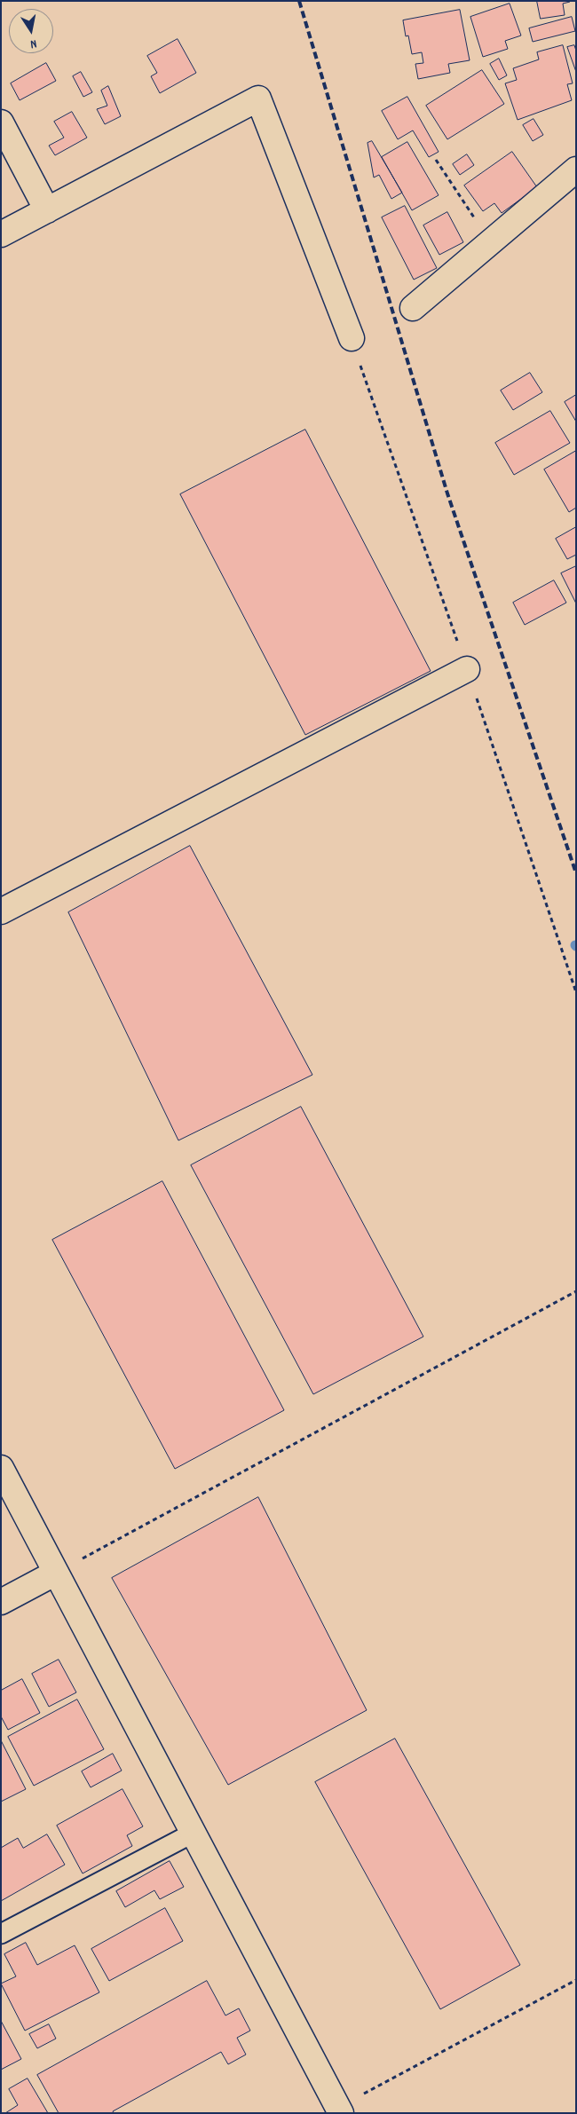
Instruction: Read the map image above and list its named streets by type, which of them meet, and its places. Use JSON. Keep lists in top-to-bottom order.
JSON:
{
  "north": "bottom"
}
